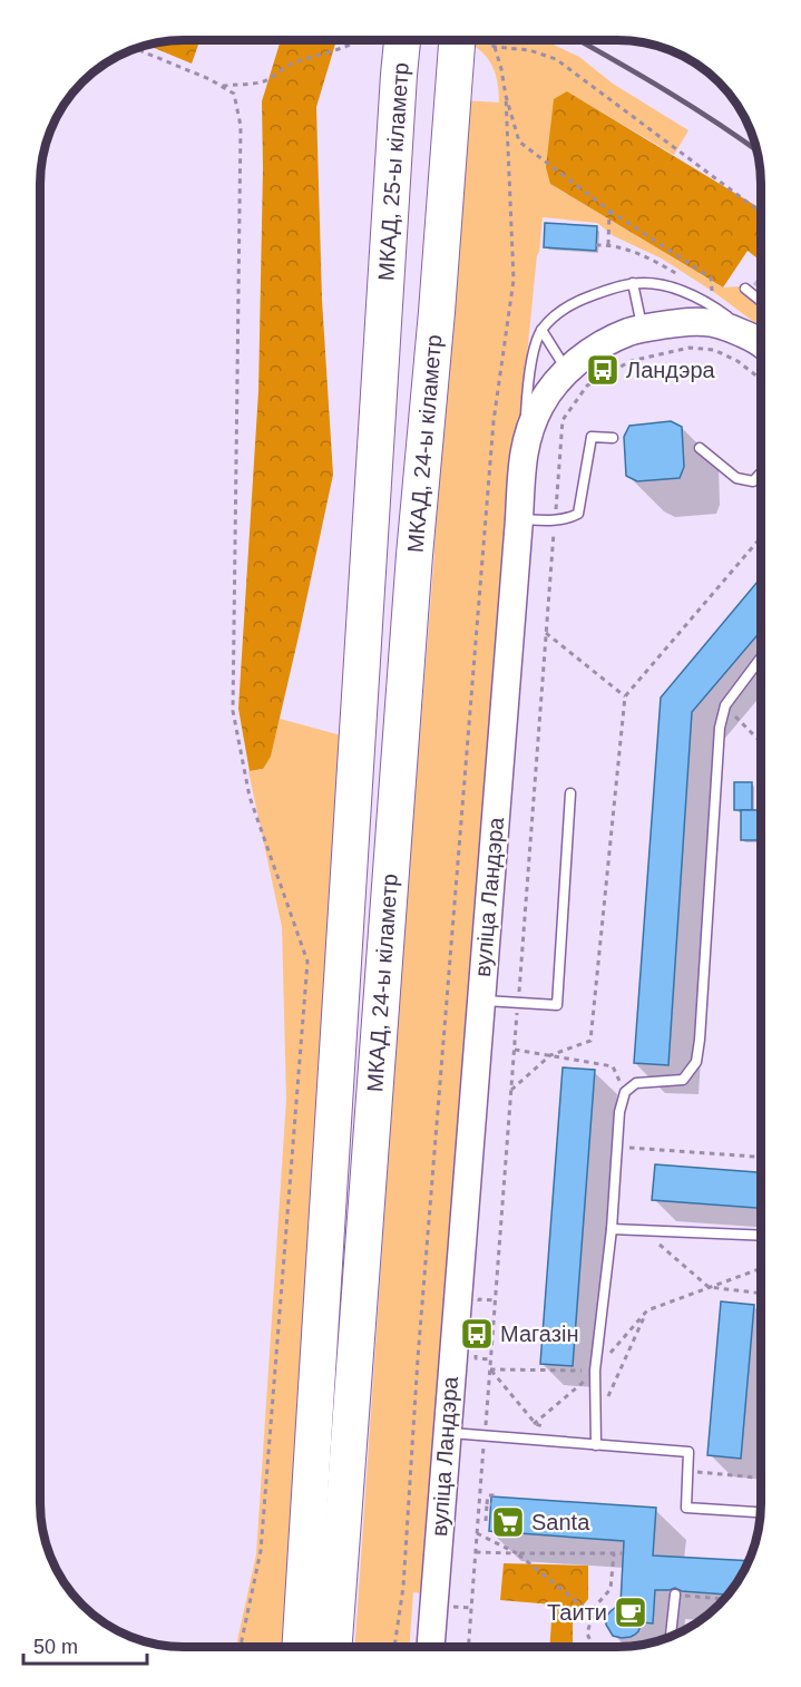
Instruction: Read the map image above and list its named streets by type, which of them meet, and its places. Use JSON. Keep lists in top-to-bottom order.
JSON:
{
  "streets": {
    "highway": ["МКАД, 25-ы кіламетр", "МКАД, 24-ы кіламетр"],
    "street": ["вуліца Ландэра"]
  },
  "crossings": [
    ["МКАД, 25-ы кіламетр", "МКАД, 24-ы кіламетр"]
  ],
  "places": {
    "bus stop": ["Ландэра", "Магазін"],
    "supermarket": ["Santa"],
    "cafe": ["Таити"]
  },
  "scale_bar": "50 m"
}
